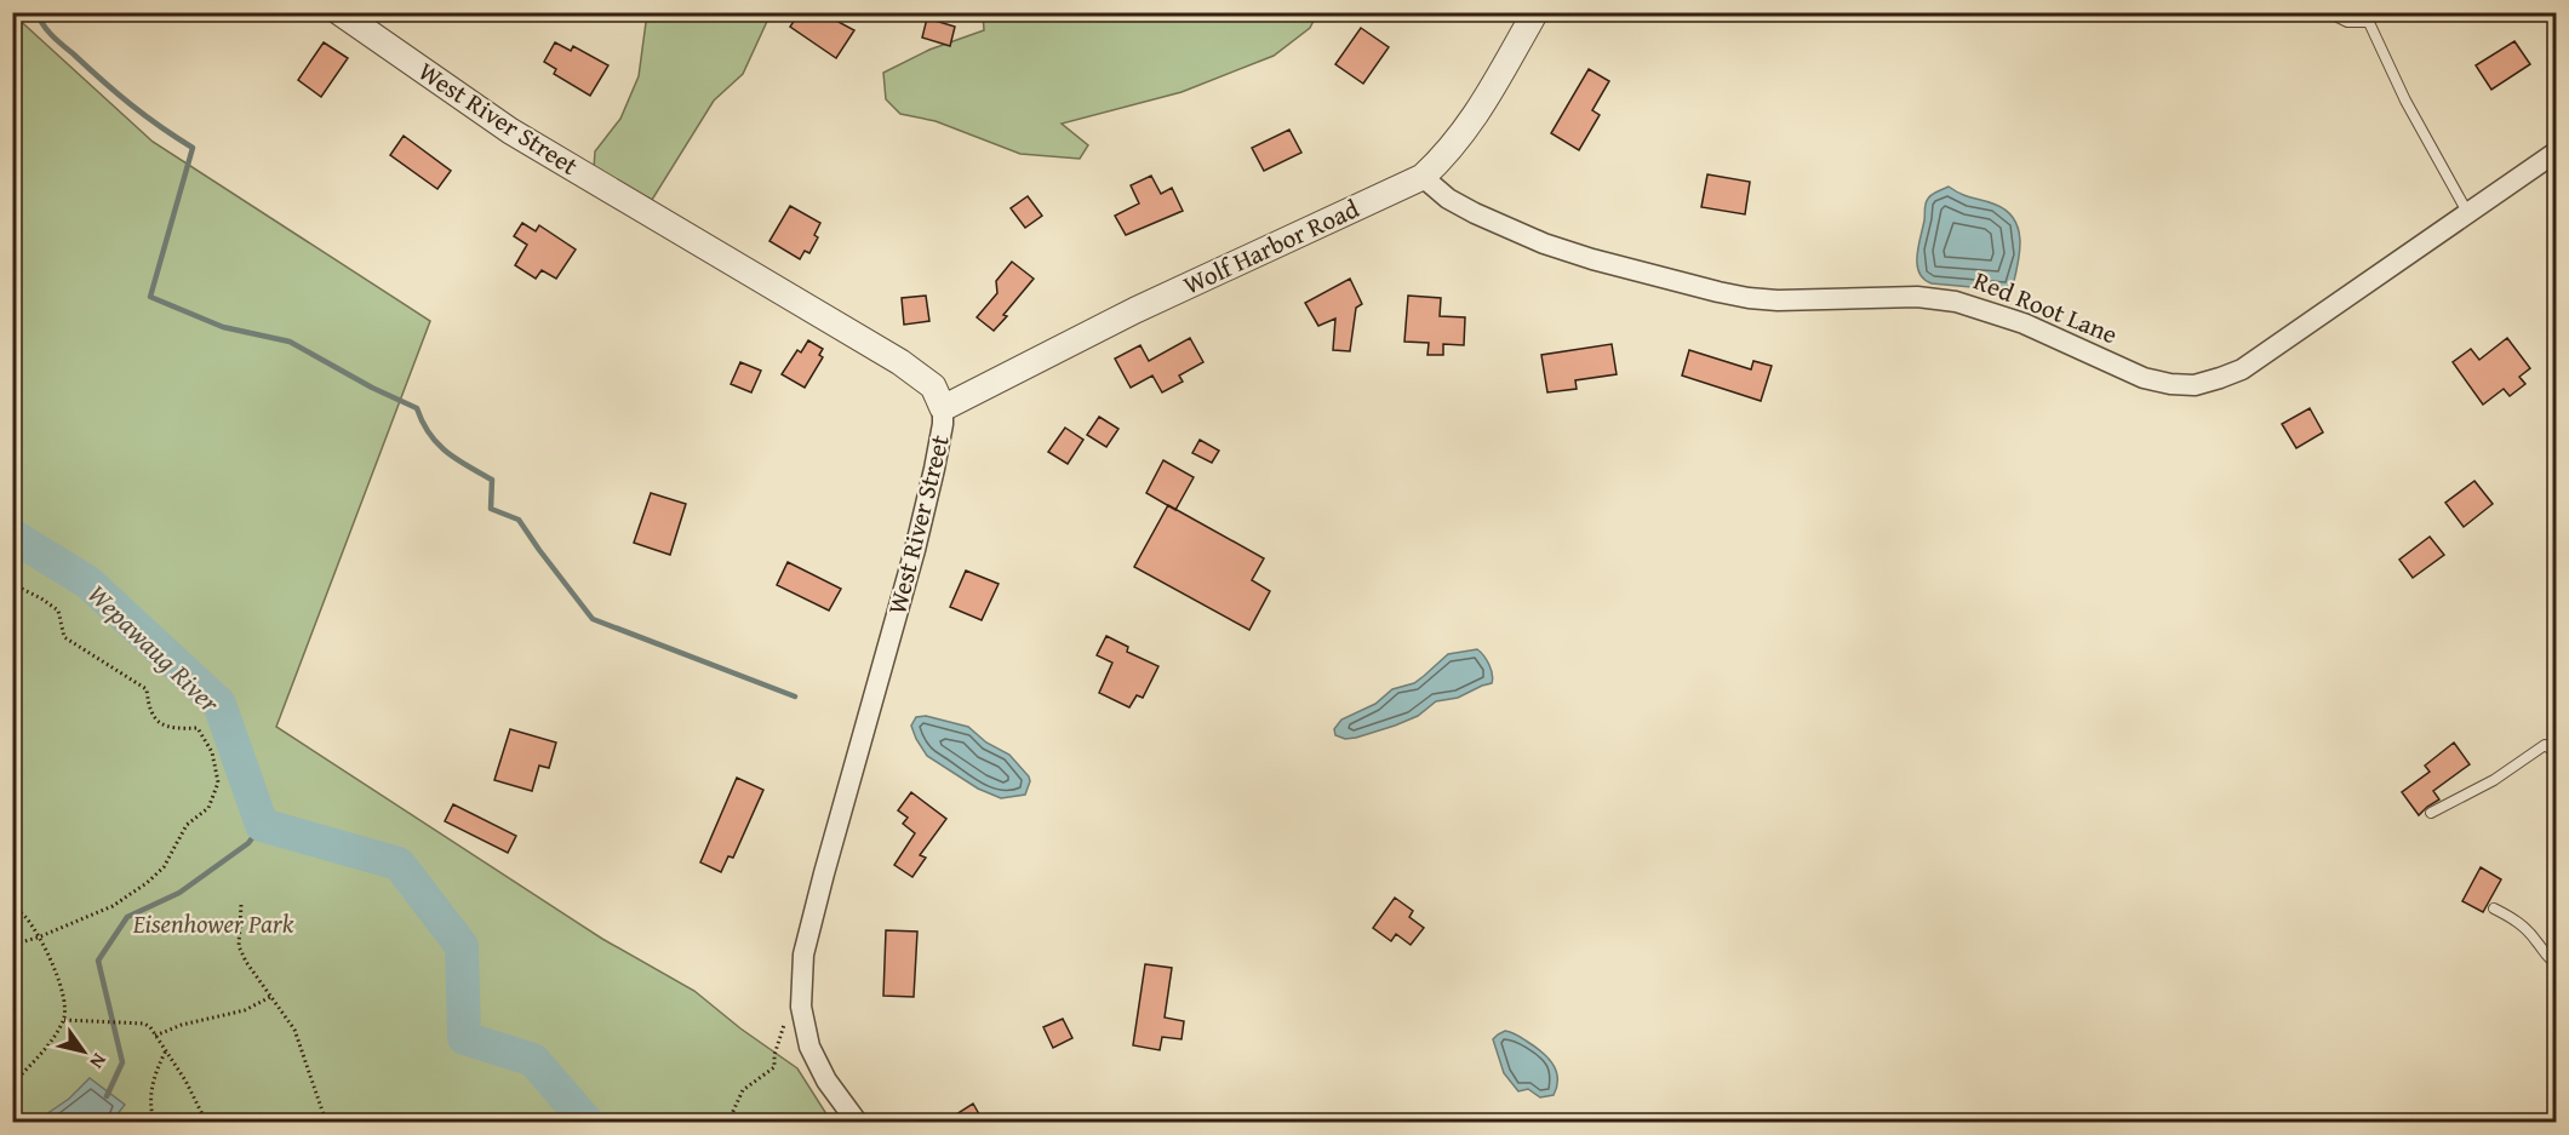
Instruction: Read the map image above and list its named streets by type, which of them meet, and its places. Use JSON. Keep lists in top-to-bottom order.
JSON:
{
  "streets": {
    "street": ["West River Street", "Wolf Harbor Road", "Red Root Lane"]
  },
  "crossings": [
    ["West River Street", "Wolf Harbor Road"],
    ["Wolf Harbor Road", "Red Root Lane"]
  ],
  "water": ["Wepawaug River"],
  "parks": ["Eisenhower Park"],
  "north": "bottom right"
}
